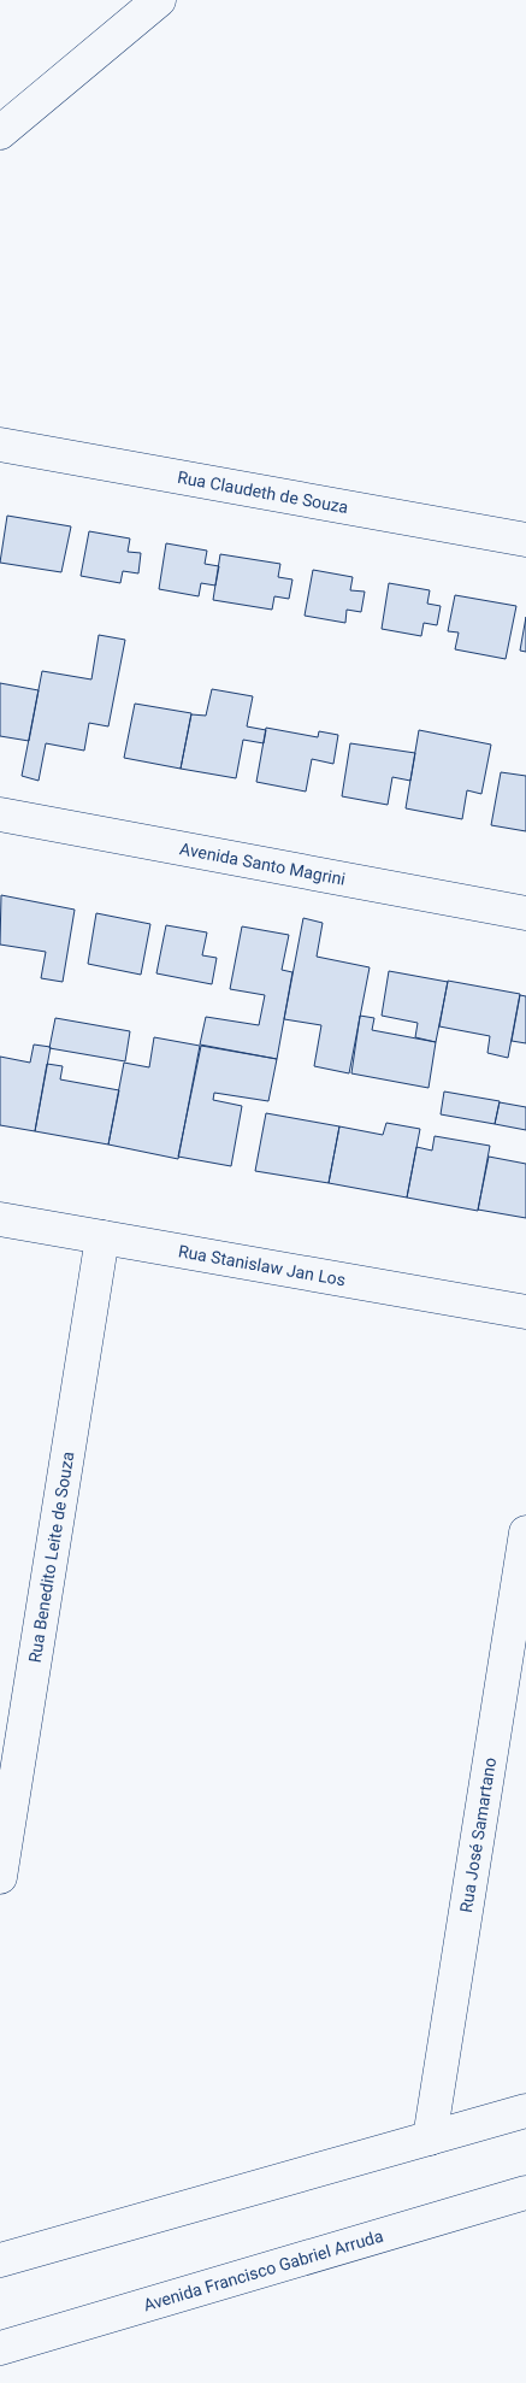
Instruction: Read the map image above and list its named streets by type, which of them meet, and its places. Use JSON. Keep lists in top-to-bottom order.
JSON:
{
  "streets": {
    "street": [
      "Rua Claudeth de Souza",
      "Avenida Santo Magrini",
      "Rua Stanislaw Jan Los",
      "Rua Benedito Leite de Souza",
      "Rua José Samartano",
      "Avenida Francisco Gabriel Arruda"
    ]
  },
  "crossings": [
    ["Rua Stanislaw Jan Los", "Rua Benedito Leite de Souza"]
  ]
}
